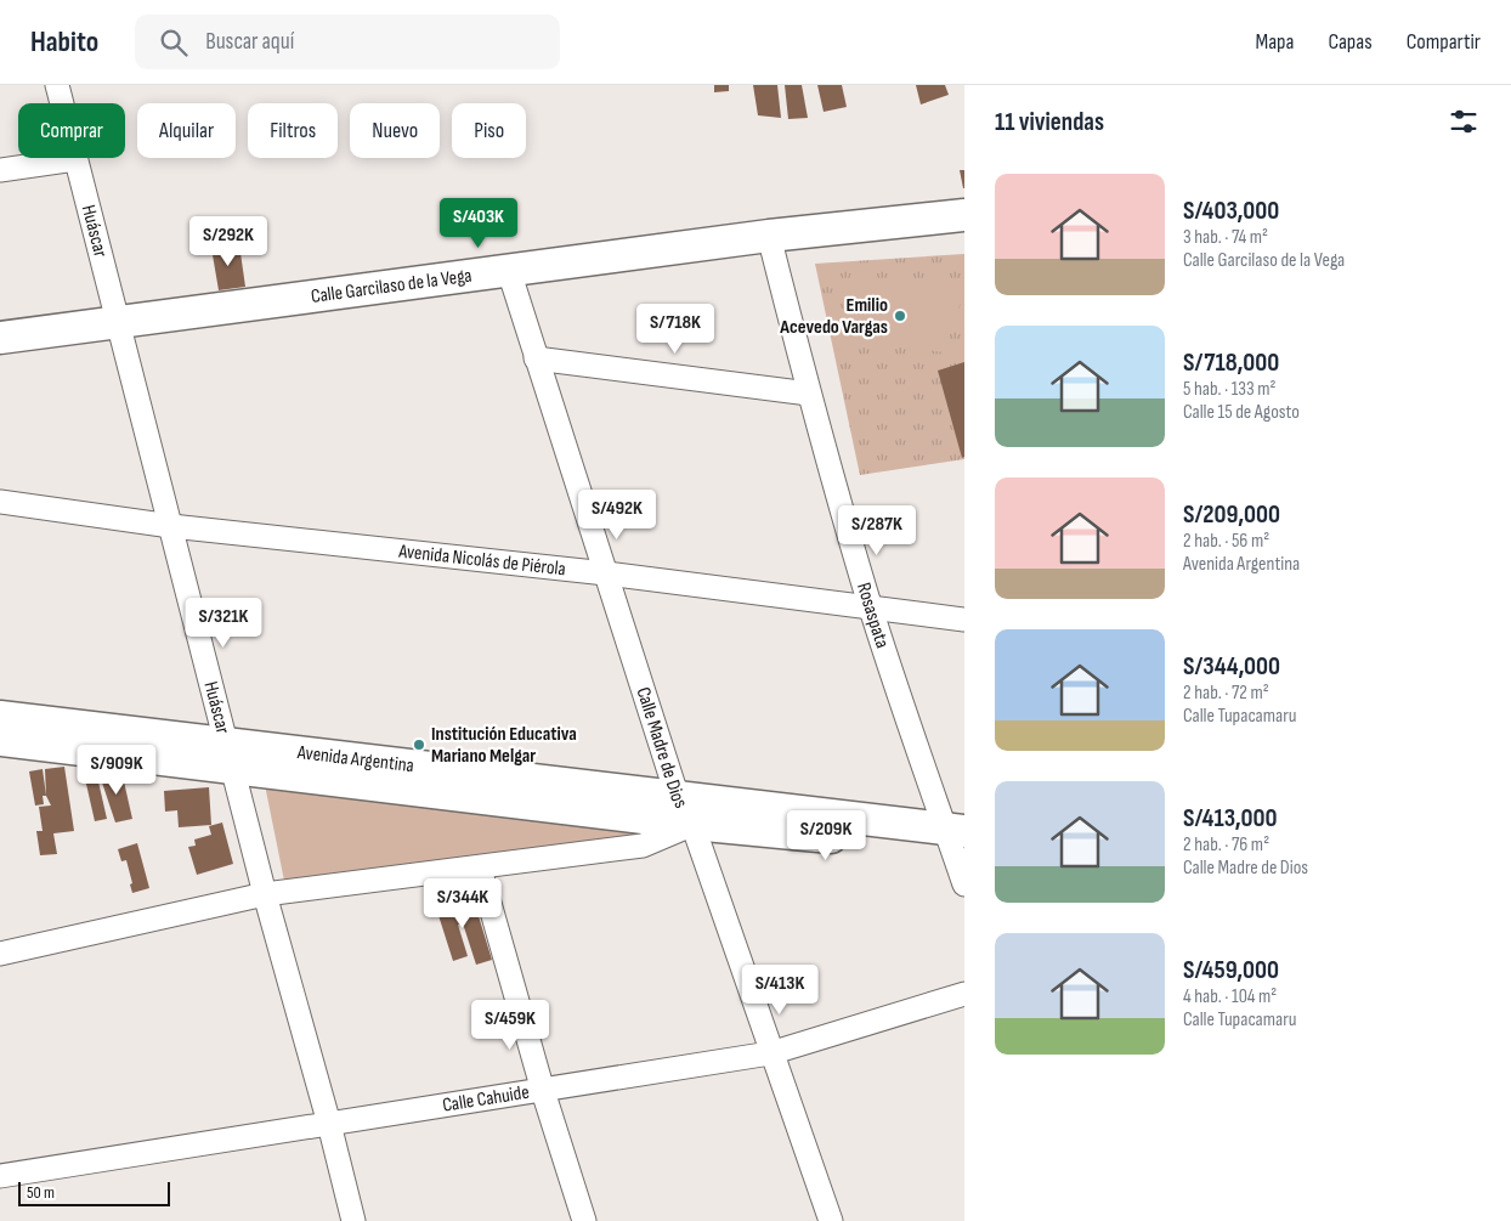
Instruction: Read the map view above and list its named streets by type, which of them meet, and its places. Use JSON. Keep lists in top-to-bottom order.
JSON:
{
  "streets": {
    "street": [
      "Huáscar",
      "Calle Garcilaso de la Vega",
      "Avenida Nicolás de Piérola",
      "Rosaspata",
      "Calle Madre de Dios",
      "Avenida Argentina",
      "Calle Cahuide"
    ]
  },
  "crossings": [
    ["Huáscar", "Calle Garcilaso de la Vega"],
    ["Huáscar", "Avenida Nicolás de Piérola"],
    ["Huáscar", "Avenida Argentina"],
    ["Huáscar", "Calle Cahuide"],
    ["Calle Garcilaso de la Vega", "Rosaspata"],
    ["Calle Garcilaso de la Vega", "Calle Madre de Dios"],
    ["Avenida Nicolás de Piérola", "Rosaspata"],
    ["Avenida Nicolás de Piérola", "Calle Madre de Dios"],
    ["Rosaspata", "Avenida Argentina"],
    ["Calle Madre de Dios", "Avenida Argentina"],
    ["Calle Madre de Dios", "Calle Cahuide"]
  ],
  "places": ["Emilio Acevedo Vargas", "Institución Educativa Mariano Melgar"],
  "scale_bar": "50 m",
  "page": {
    "header": "Habito",
    "search": "Buscar aquí",
    "nav": ["Mapa", "Capas", "Compartir"],
    "heading": "11 viviendas",
    "chip": [
      "Comprar",
      "Alquilar",
      "Filtros",
      "Nuevo",
      "Piso"
    ],
    "list": [
      {
        "name": "S/403,000",
        "note": "3 hab. · 74 m² · Calle Garcilaso de la Vega"
      },
      {
        "name": "S/718,000",
        "note": "5 hab. · 133 m² · Calle 15 de Agosto"
      },
      {
        "name": "S/209,000",
        "note": "2 hab. · 56 m² · Avenida Argentina"
      },
      {
        "name": "S/344,000",
        "note": "2 hab. · 72 m² · Calle Tupacamaru"
      },
      {
        "name": "S/413,000",
        "note": "2 hab. · 76 m² · Calle Madre de Dios"
      },
      {
        "name": "S/459,000",
        "note": "4 hab. · 104 m² · Calle Tupacamaru"
      }
    ],
    "price": [
      "S/403K",
      "S/292K",
      "S/718K",
      "S/492K",
      "S/287K",
      "S/321K",
      "S/909K",
      "S/209K",
      "S/344K",
      "S/413K",
      "S/459K"
    ],
    "scale": "50 m"
  }
}
